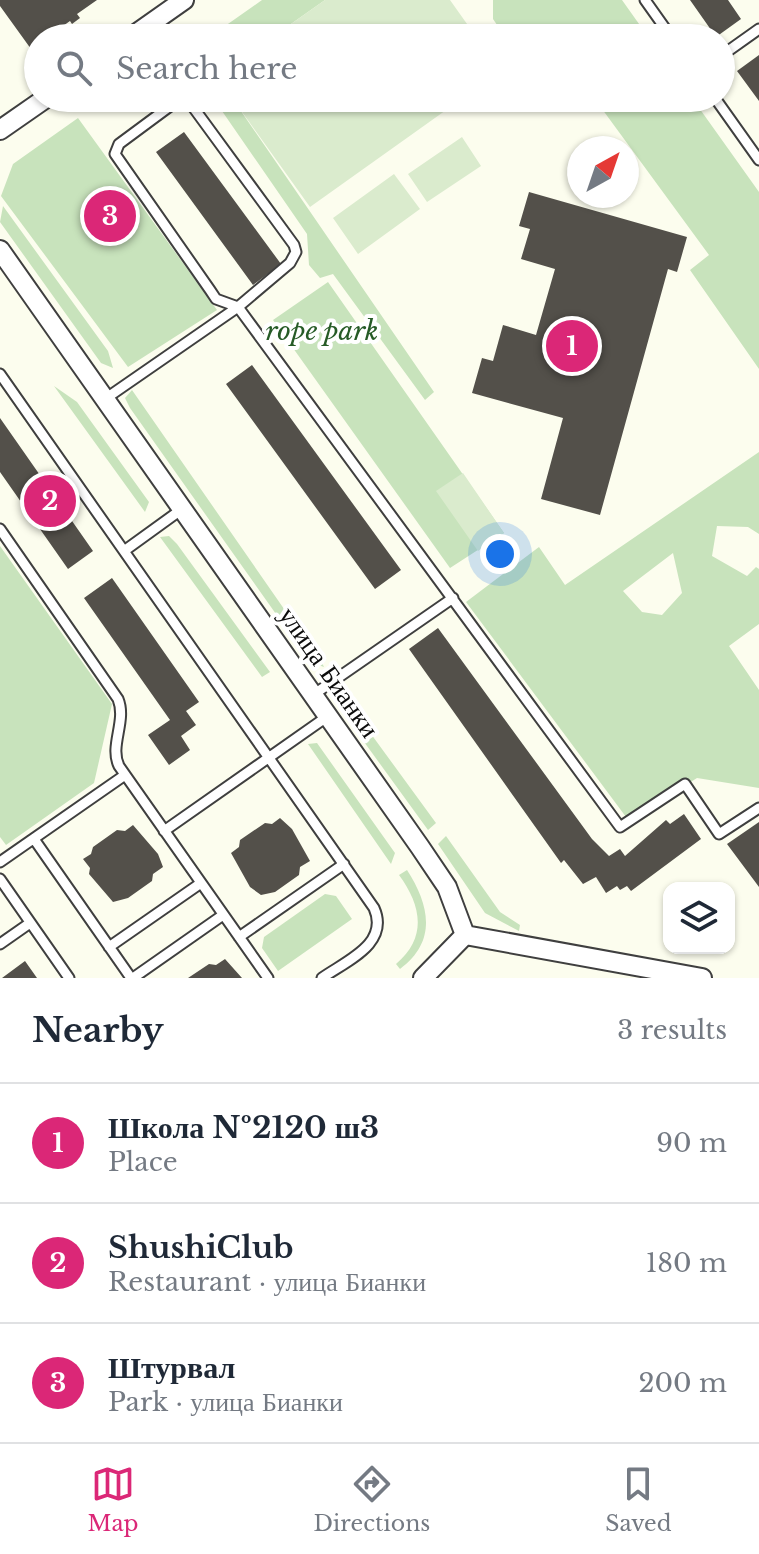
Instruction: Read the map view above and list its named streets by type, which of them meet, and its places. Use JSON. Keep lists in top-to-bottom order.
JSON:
{
  "streets": {
    "street": ["улица Бианки"]
  },
  "parks": ["rope park"],
  "north": "top right",
  "page": {
    "search": "Search here",
    "pins": ["3", "1", "2"],
    "heading": ["Nearby", "3 results"],
    "list": [
      {
        "mark": "1",
        "name": "Школа №2120 ш3",
        "note": "Place",
        "value": "90 m"
      },
      {
        "mark": "2",
        "name": "ShushiClub",
        "note": "Restaurant · улица Бианки",
        "value": "180 m"
      },
      {
        "mark": "3",
        "name": "Штурвал",
        "note": "Park · улица Бианки",
        "value": "200 m"
      }
    ],
    "nav": ["Map", "Directions", "Saved"]
  }
}
